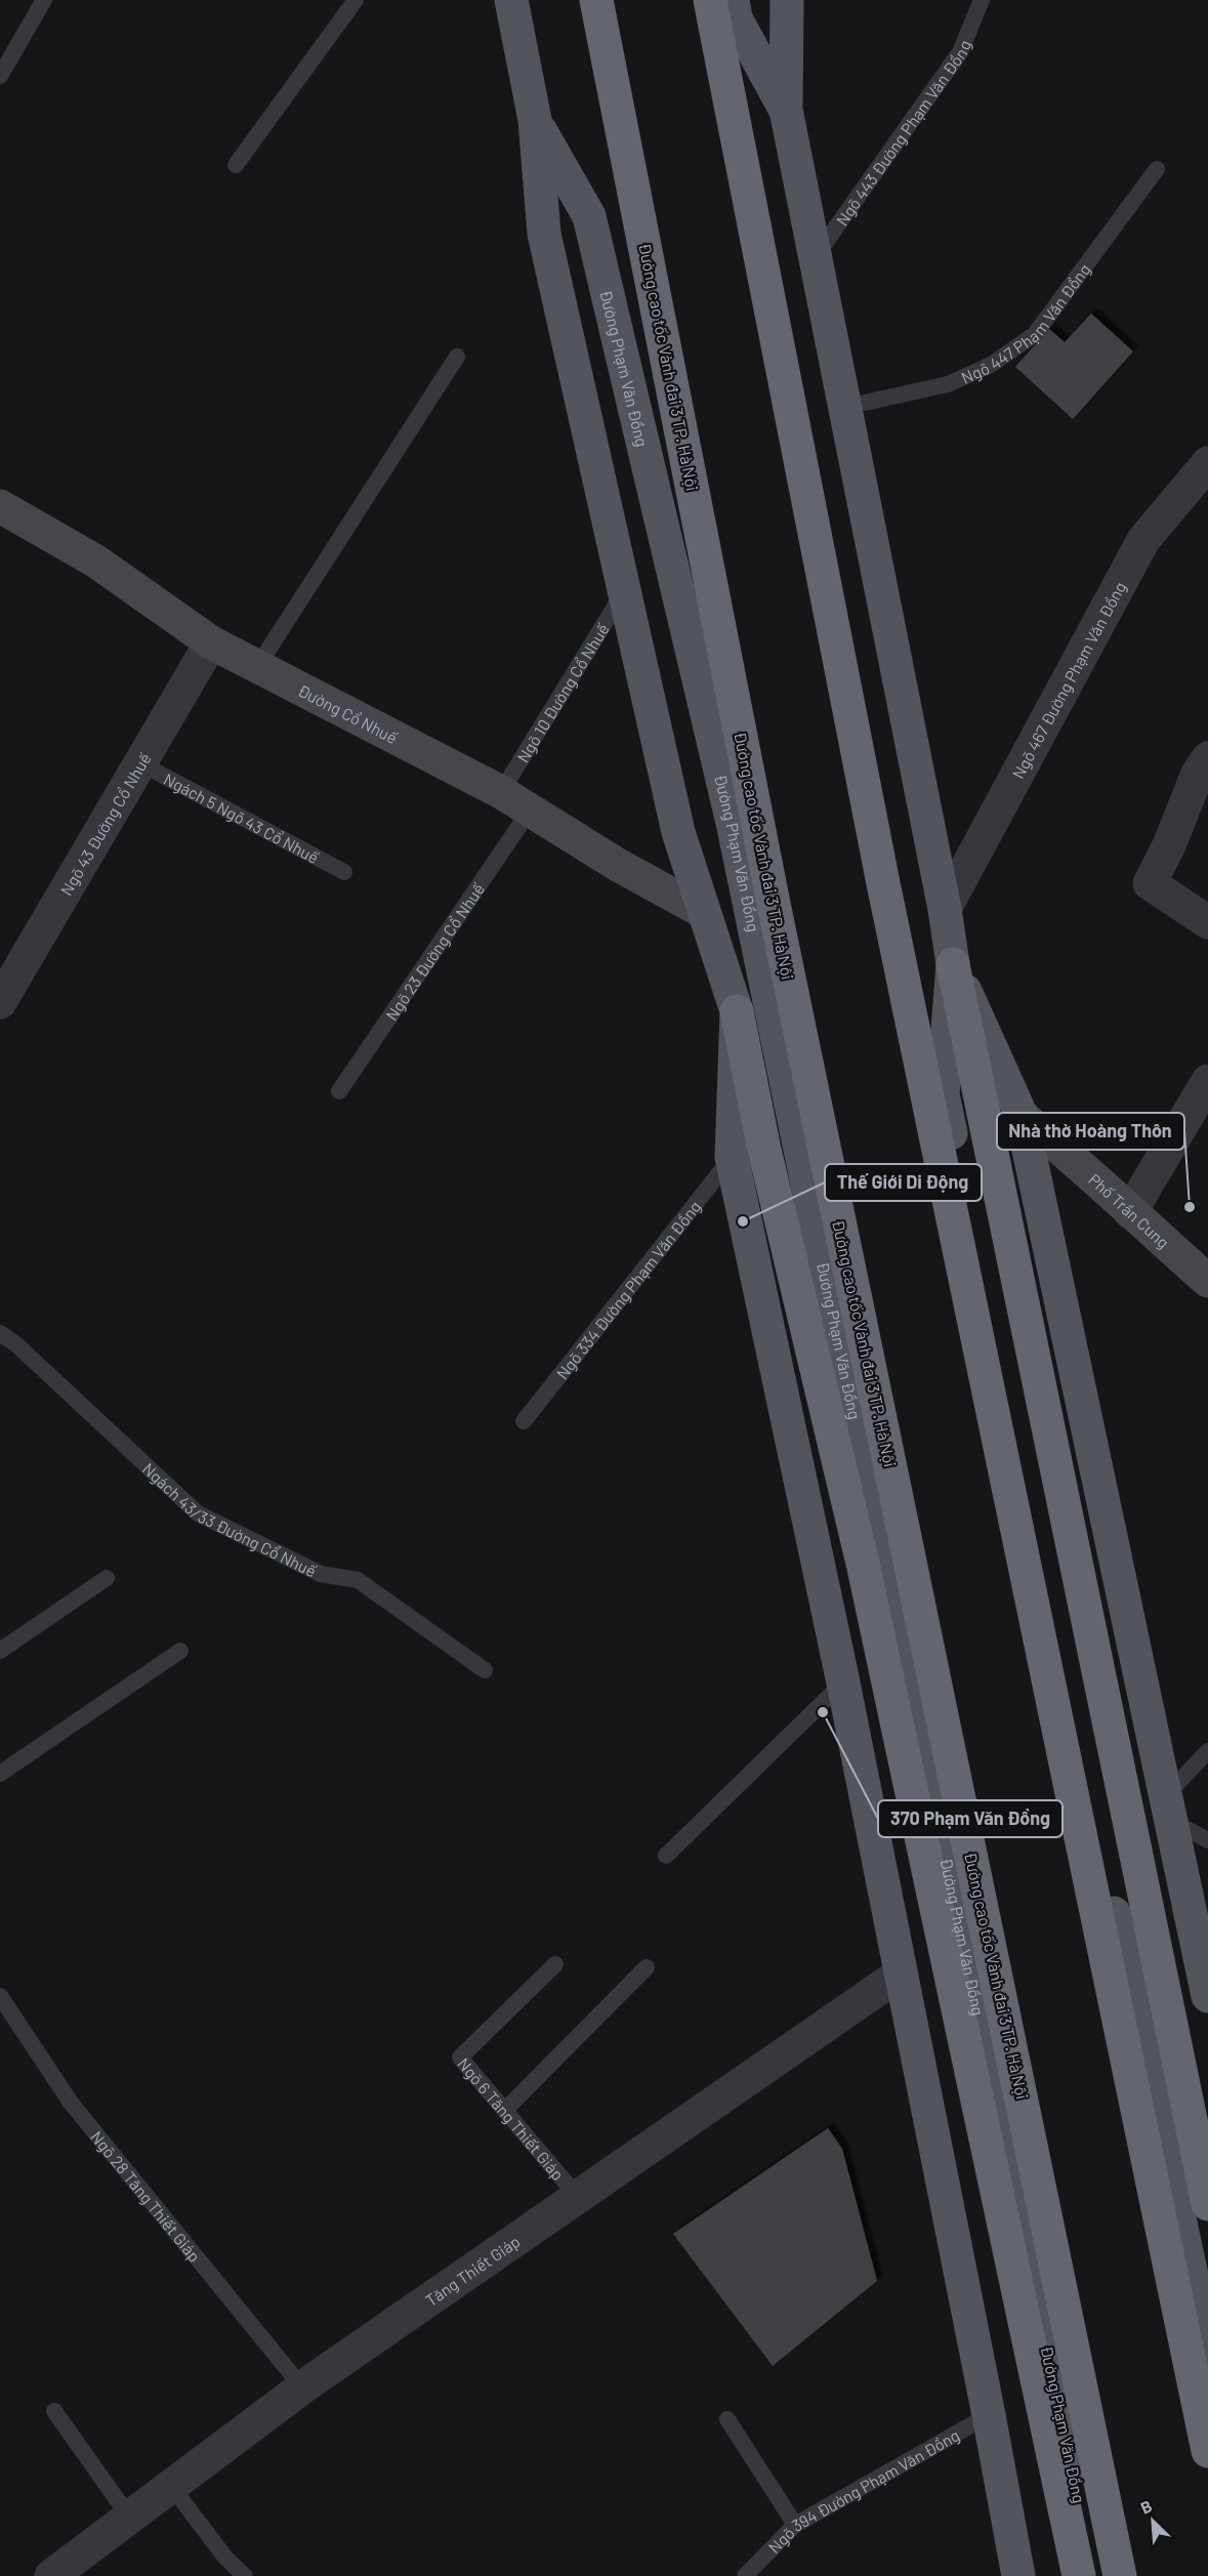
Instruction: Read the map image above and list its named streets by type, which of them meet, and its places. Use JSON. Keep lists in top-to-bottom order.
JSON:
{
  "streets": {
    "highway": ["Đường cao tốc Vành đai 3 TP. Hà Nội"],
    "main road": ["Đường Phạm Văn Đồng", "Đường Cổ Nhuế", "Phố Trần Cung"],
    "street": ["Ngõ 467 Đường Phạm Văn Đồng", "Ngõ 43 Đường Cổ Nhuế", "Tăng Thiết Giáp"],
    "lane": [
      "Ngõ 443 Đường Phạm Văn Đồng",
      "Ngõ 447 Phạm Văn Đồng",
      "Ngõ 10 Đường Cổ Nhuế",
      "Ngách 5 Ngõ 43 Cổ Nhuế",
      "Ngõ 23 Đường Cổ Nhuế",
      "Ngõ 334 Đường Phạm Văn Đồng",
      "Ngách 43/33 Đường Cổ Nhuế",
      "Ngõ 6 Tăng Thiết Giáp",
      "Ngõ 28 Tăng Thiết Giáp",
      "Ngõ 394 Đường Phạm Văn Đồng"
    ]
  },
  "crossings": [
    ["Đường Phạm Văn Đồng", "Ngõ 10 Đường Cổ Nhuế"],
    ["Đường Phạm Văn Đồng", "Đường Cổ Nhuế"],
    ["Đường Phạm Văn Đồng", "Ngõ 334 Đường Phạm Văn Đồng"],
    ["Đường Phạm Văn Đồng", "Tăng Thiết Giáp"],
    ["Đường Phạm Văn Đồng", "Ngõ 394 Đường Phạm Văn Đồng"],
    ["Ngõ 10 Đường Cổ Nhuế", "Đường Cổ Nhuế"],
    ["Đường Cổ Nhuế", "Ngõ 43 Đường Cổ Nhuế"],
    ["Đường Cổ Nhuế", "Ngõ 23 Đường Cổ Nhuế"],
    ["Ngách 5 Ngõ 43 Cổ Nhuế", "Ngõ 43 Đường Cổ Nhuế"],
    ["Ngõ 6 Tăng Thiết Giáp", "Tăng Thiết Giáp"],
    ["Ngõ 28 Tăng Thiết Giáp", "Tăng Thiết Giáp"]
  ],
  "places": ["Nhà thờ Hoàng Thôn", "Thế Giới Di Động", "370 Phạm Văn Đồng"],
  "north": "top left"
}
